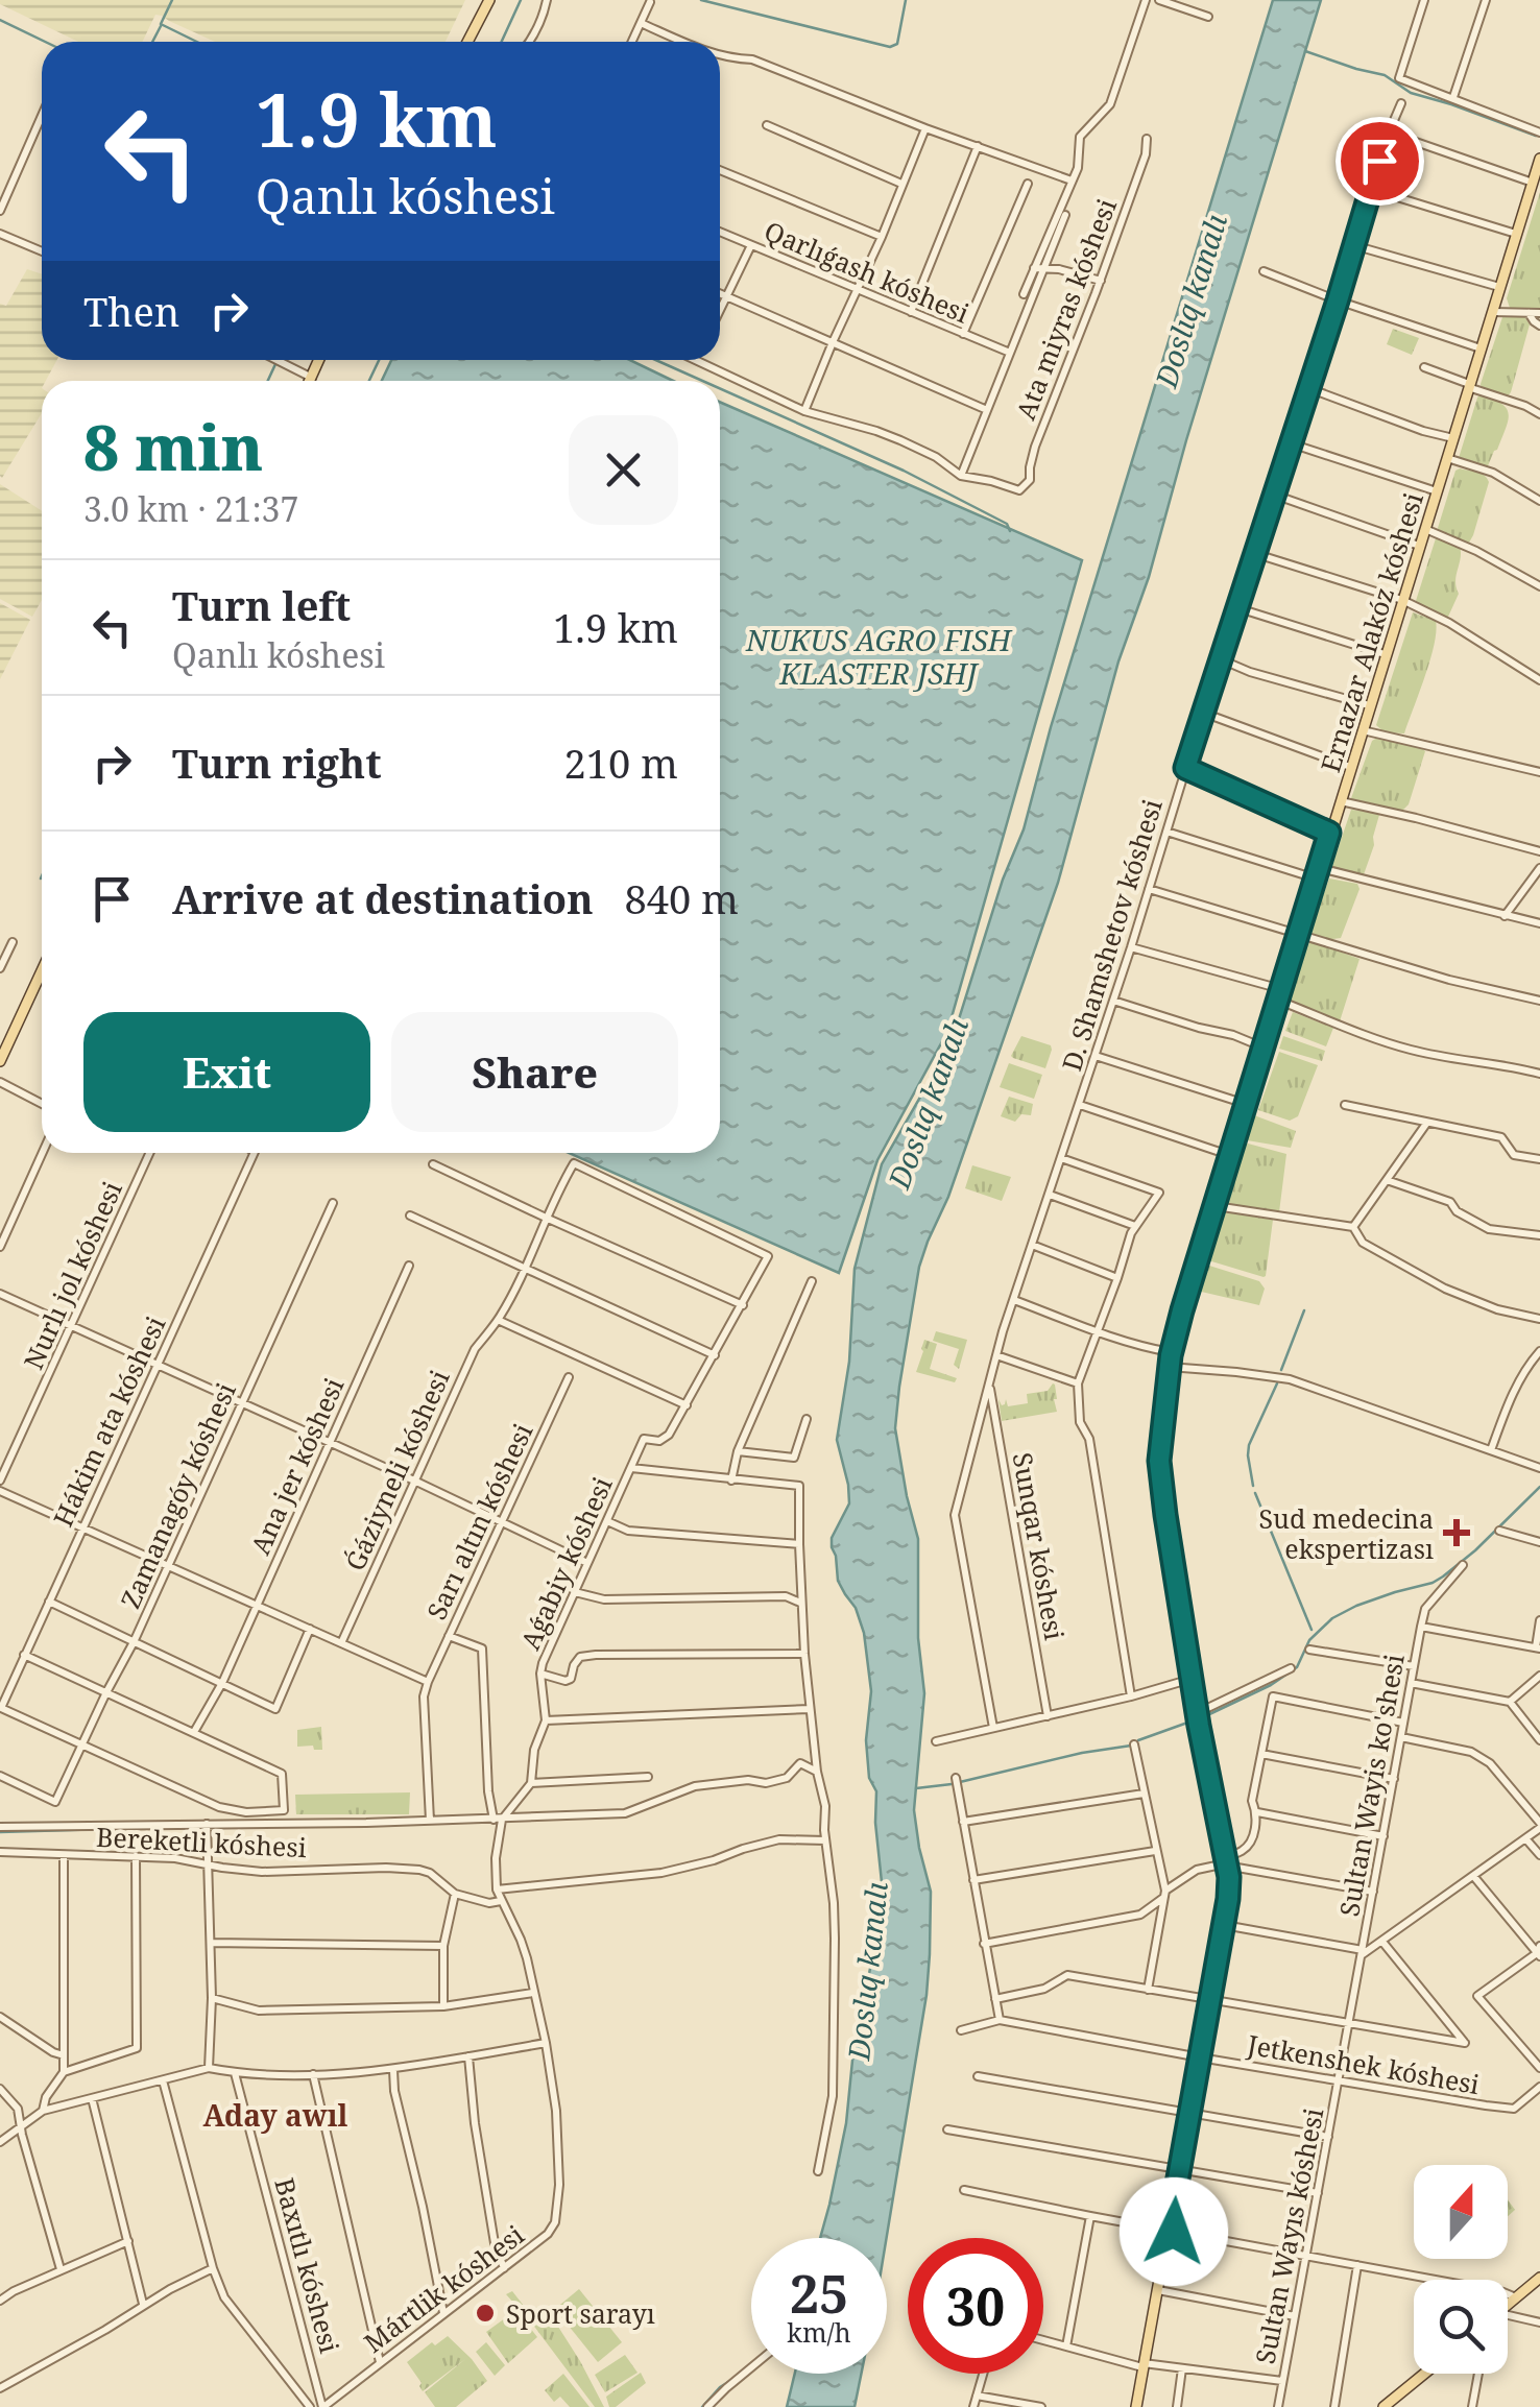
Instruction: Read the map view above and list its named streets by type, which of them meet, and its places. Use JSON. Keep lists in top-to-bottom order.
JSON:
{
  "streets": {
    "main road": ["Ernazar Alakóz kóshesi"],
    "street": [
      "Qarlıǵash kóshesi",
      "Ata miyras kóshesi",
      "D. Shamshetov kóshesi",
      "Nurlı jol kóshesi",
      "Hákim ata kóshesi",
      "Ana jer kóshesi",
      "Ǵáziyneli kóshesi",
      "Zamanagóy kóshesi",
      "Sarı altın kóshesi",
      "Sunqar kóshesi",
      "Aǵabiy kóshesi",
      "Sultan Wayis ko'shesi",
      "Bereketli kóshesi",
      "Jetkenshek kóshesi",
      "Sultan Wayıs kóshesi",
      "Baxıtlı kóshesi",
      "Mártlik kóshesi"
    ]
  },
  "crossings": [
    ["Ernazar Alakóz kóshesi", "Jetkenshek kóshesi"],
    ["D. Shamshetov kóshesi", "Sunqar kóshesi"],
    ["Sarı altın kóshesi", "Mártlik kóshesi"],
    ["Aǵabiy kóshesi", "Mártlik kóshesi"],
    ["Sultan Wayis ko'shesi", "Sultan Wayıs kóshesi"],
    ["Bereketli kóshesi", "Mártlik kóshesi"],
    ["Jetkenshek kóshesi", "Sultan Wayıs kóshesi"],
    ["Baxıtlı kóshesi", "Mártlik kóshesi"]
  ],
  "districts": ["Aday awıl"],
  "water": ["Doslıq kanalı", "NUKUS AGRO FISH KLASTER JSHJ"],
  "places": {
    "health": ["Sud medecina ekspertizası"],
    "other": ["Sport sarayı"]
  },
  "north": "top",
  "page": {
    "turn": ["1.9 km", "Qanlı kóshesi"],
    "then": "Then",
    "heading": ["8 min", "3.0 km · 21:37"],
    "list": [
      {
        "name": "Turn left",
        "note": "Qanlı kóshesi",
        "value": "1.9 km"
      },
      {
        "name": "Turn right",
        "value": "210 m"
      },
      {
        "name": "Arrive at destination",
        "value": "840 m"
      }
    ],
    "buttons": ["Exit", "Share"],
    "speed": "25 km/h",
    "limit": "30"
  }
}
